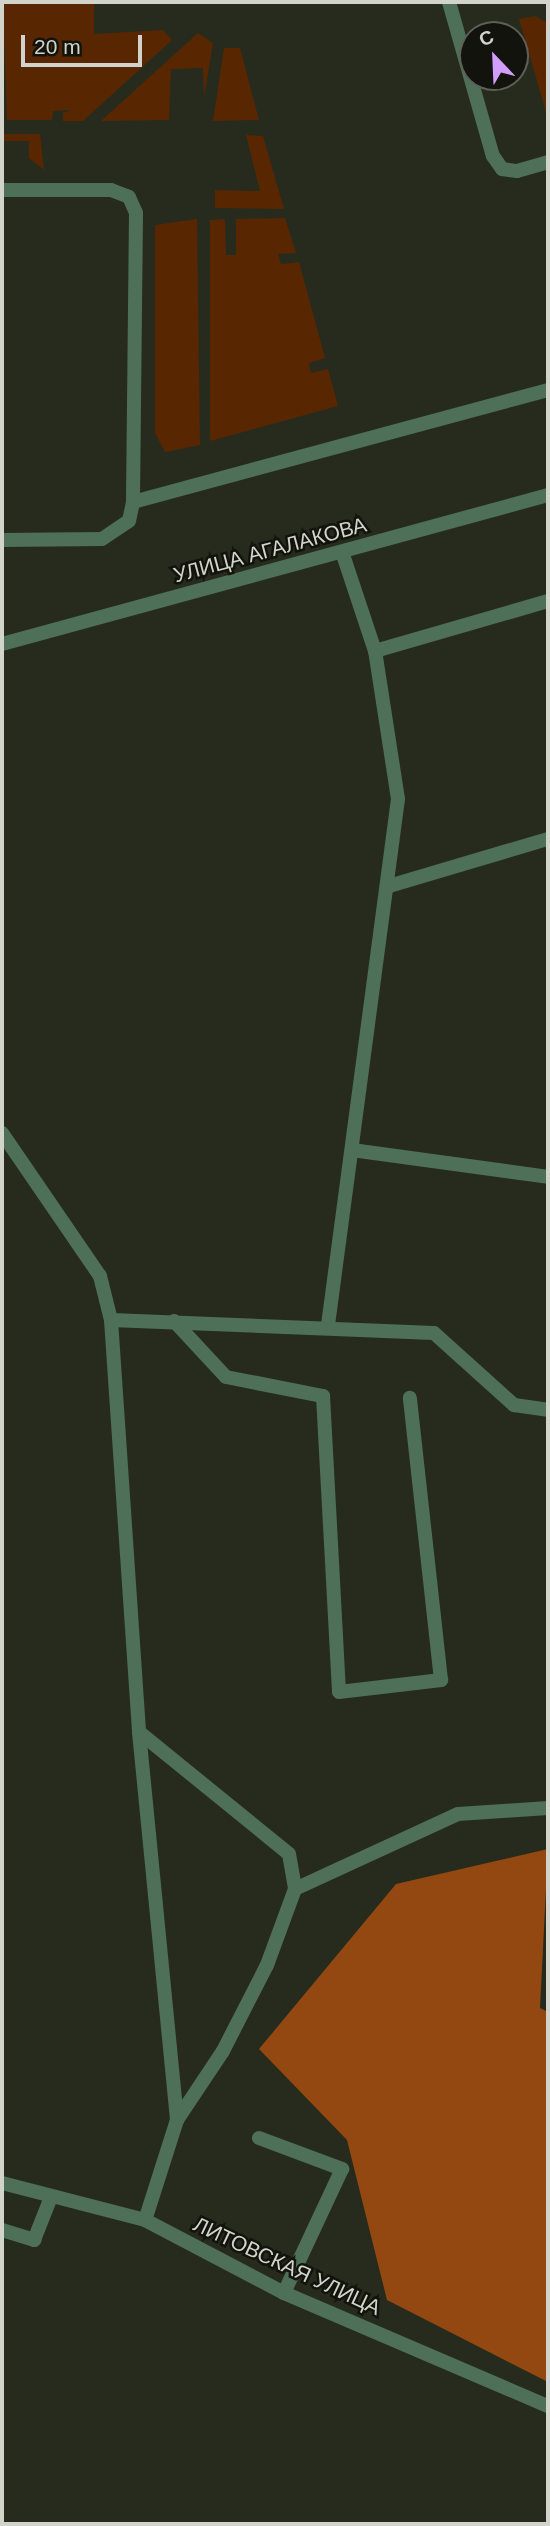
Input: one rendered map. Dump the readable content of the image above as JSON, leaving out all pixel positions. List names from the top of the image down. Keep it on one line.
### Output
{"streets":{"street":["УЛИЦА АГАЛАКОВА","ЛИТОВСКАЯ УЛИЦА"]},"scale_bar":"20 m","north":"top left"}
